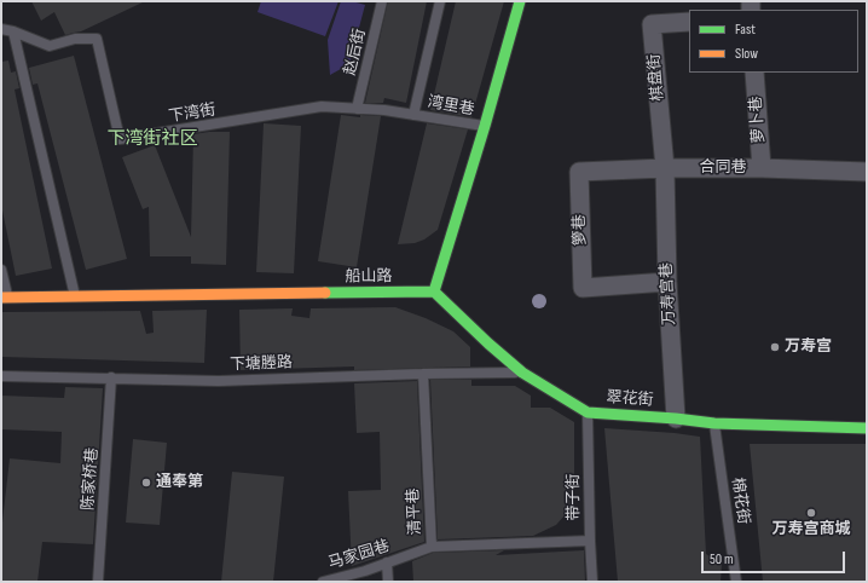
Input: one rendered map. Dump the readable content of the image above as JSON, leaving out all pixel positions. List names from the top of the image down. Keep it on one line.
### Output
{"streets":{"street":["棋盘街","萝卜巷","合同巷","箩巷","船山路","万寿宫巷","翠花街"],"lane":["赵后街","湾里巷","下湾街","下塘塍路","陈家桥巷","带子街","棉花街","清平巷","马家园巷"]},"crossings":[["赵后街","下湾街"],["棋盘街","合同巷"],["棋盘街","万寿宫巷"],["湾里巷","下湾街"],["萝卜巷","合同巷"],["合同巷","箩巷"],["合同巷","万寿宫巷"],["箩巷","万寿宫巷"],["船山路","翠花街"],["万寿宫巷","翠花街"],["下塘塍路","翠花街"],["下塘塍路","陈家桥巷"],["下塘塍路","清平巷"],["翠花街","带子街"],["翠花街","棉花街"],["带子街","清平巷"],["清平巷","马家园巷"]],"districts":["下湾街社区"],"places":["万寿宫","通奉第","万寿宫商城"],"legend":["Fast","Slow"],"scale_bar":"50 m"}
